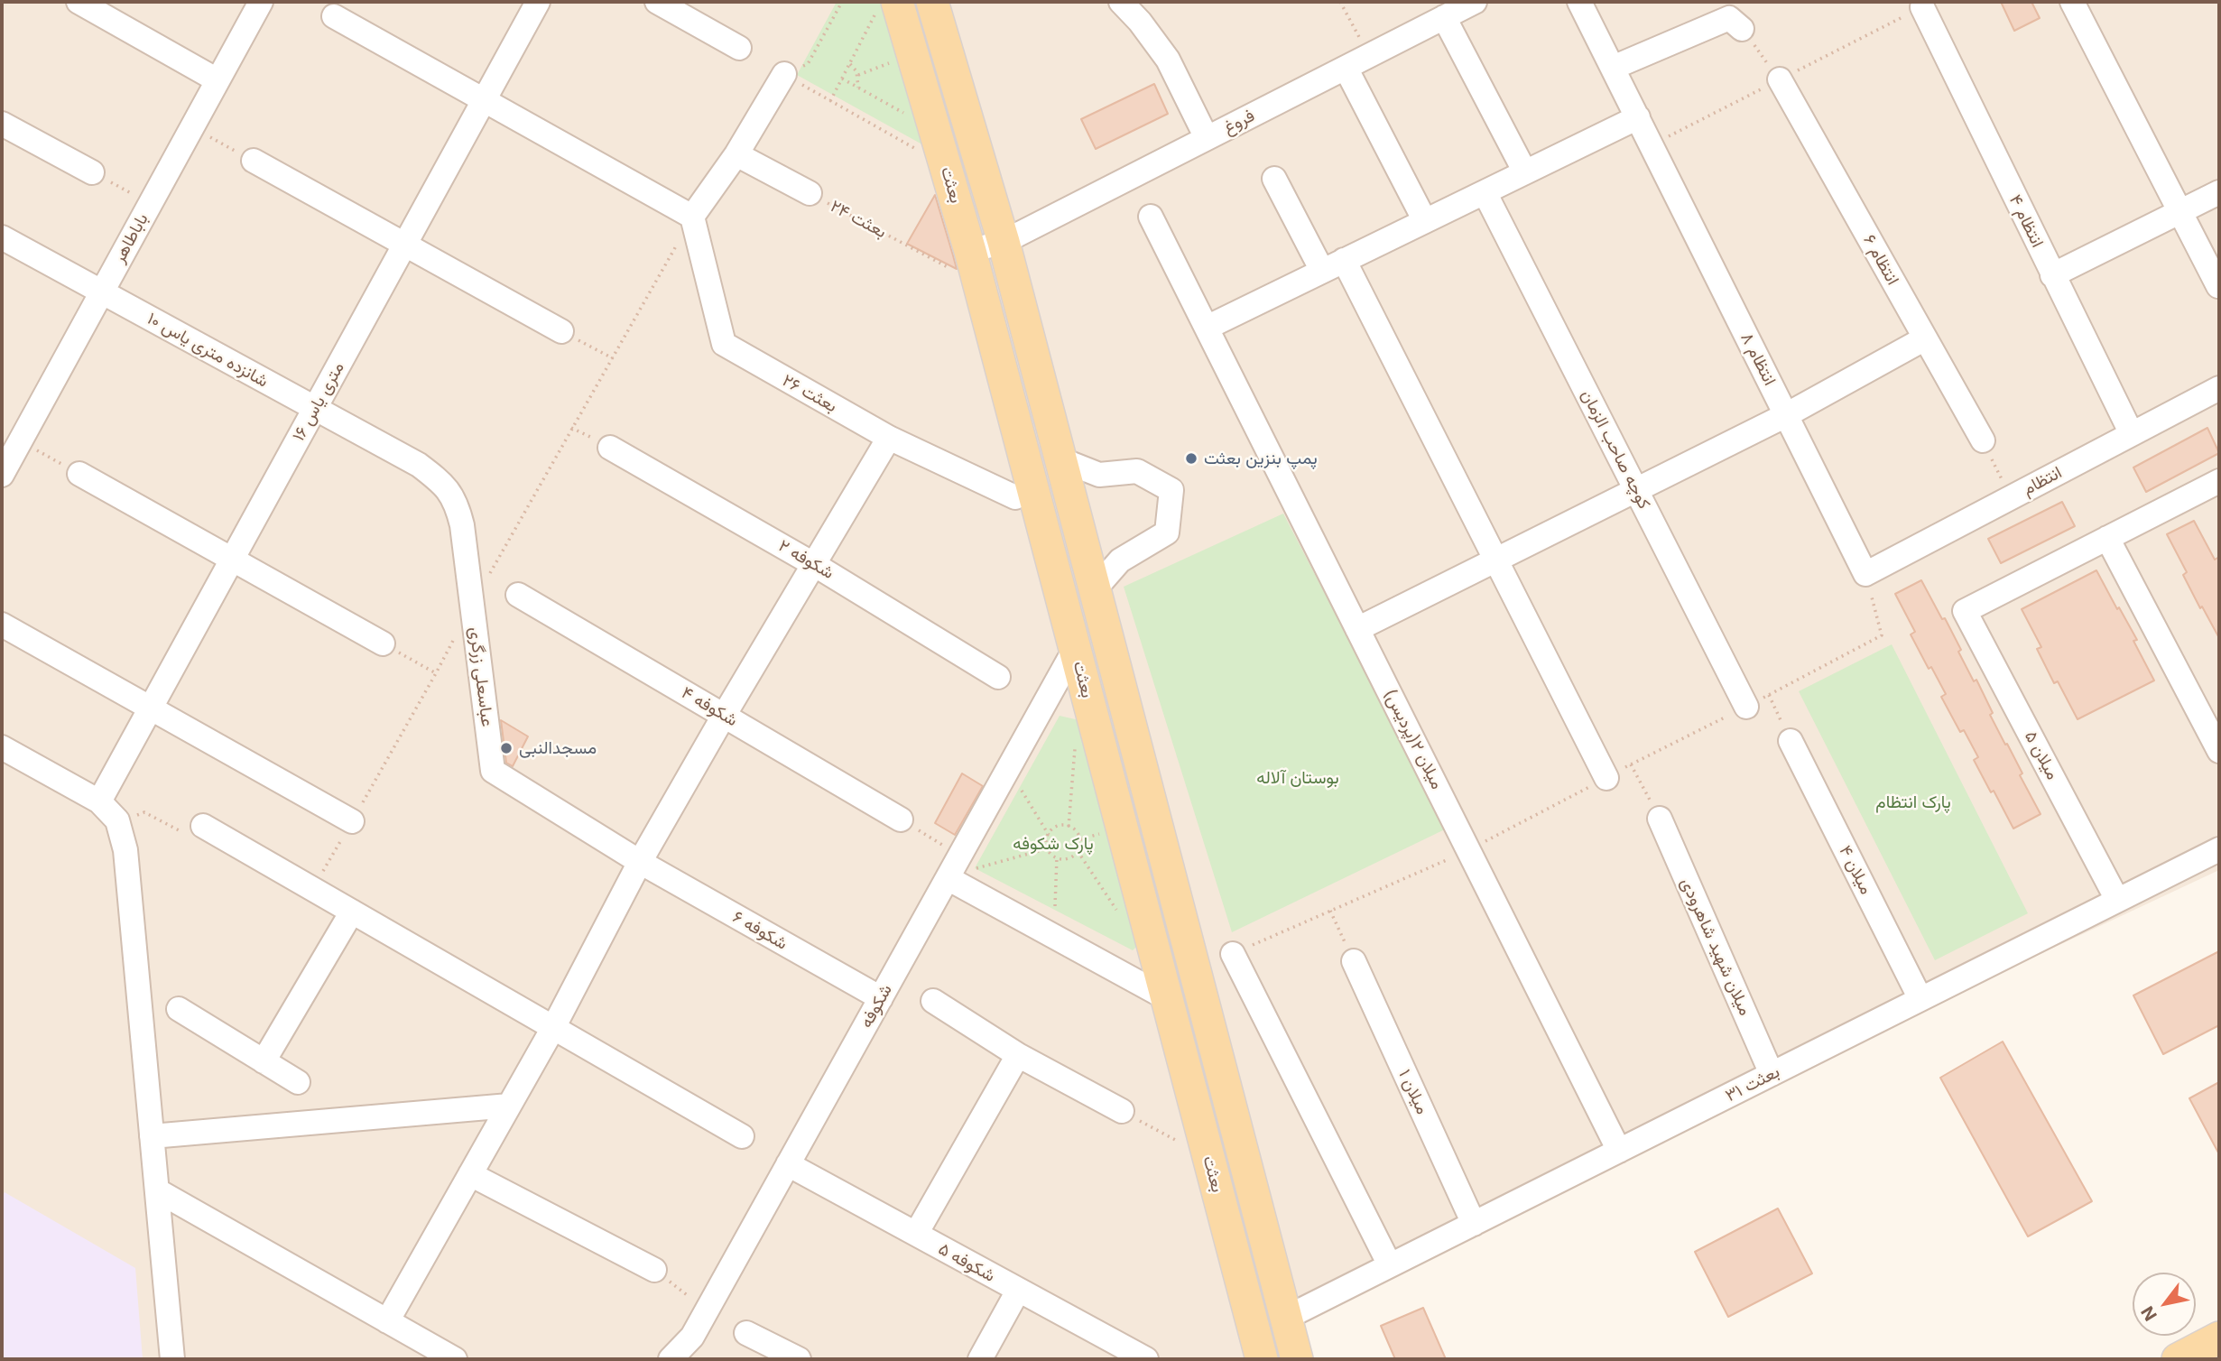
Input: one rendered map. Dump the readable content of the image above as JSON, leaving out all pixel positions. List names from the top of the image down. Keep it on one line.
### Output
{"streets":{"main road":["بعثت"],"street":["فروغ","بعثت ۲۴","انتظام ۴","باباطاهر","انتظام ۶","شانزده متری یاس ۱۰","انتظام ۸","بعثت ۲۶","۱۶ متری یاس","کوچه صاحب الزمان","انتظام","شکوفه ۲","عباسعلی زرگری","شکوفه ۴","میلان ۲(پردیس)","میلان ۵","میلان ۴","شکوفه ۶","میلان شهید شاهرودی","شکوفه","بعثت ۳۱","میلان ۱","شکوفه ۵"]},"crossings":[["فروغ","بعثت"],["بعثت","بعثت ۲۴"],["بعثت","شکوفه"],["بعثت","بعثت ۳۱"],["انتظام ۴","انتظام"],["باباطاهر","شانزده متری یاس ۱۰"],["شانزده متری یاس ۱۰","۱۶ متری یاس"],["شانزده متری یاس ۱۰","عباسعلی زرگری"],["انتظام ۸","انتظام"],["عباسعلی زرگری","شکوفه ۶"],["میلان ۲(پردیس)","بعثت ۳۱"],["میلان ۵","بعثت ۳۱"],["میلان ۴","بعثت ۳۱"],["شکوفه ۶","شکوفه"],["میلان شهید شاهرودی","بعثت ۳۱"],["شکوفه","شکوفه ۵"],["بعثت ۳۱","میلان ۱"]],"parks":["بوستان آلاله","پارک انتظام","پارک شکوفه"],"places":["پمپ بنزین بعثت","مسجدالنبی"],"north":"bottom left"}
